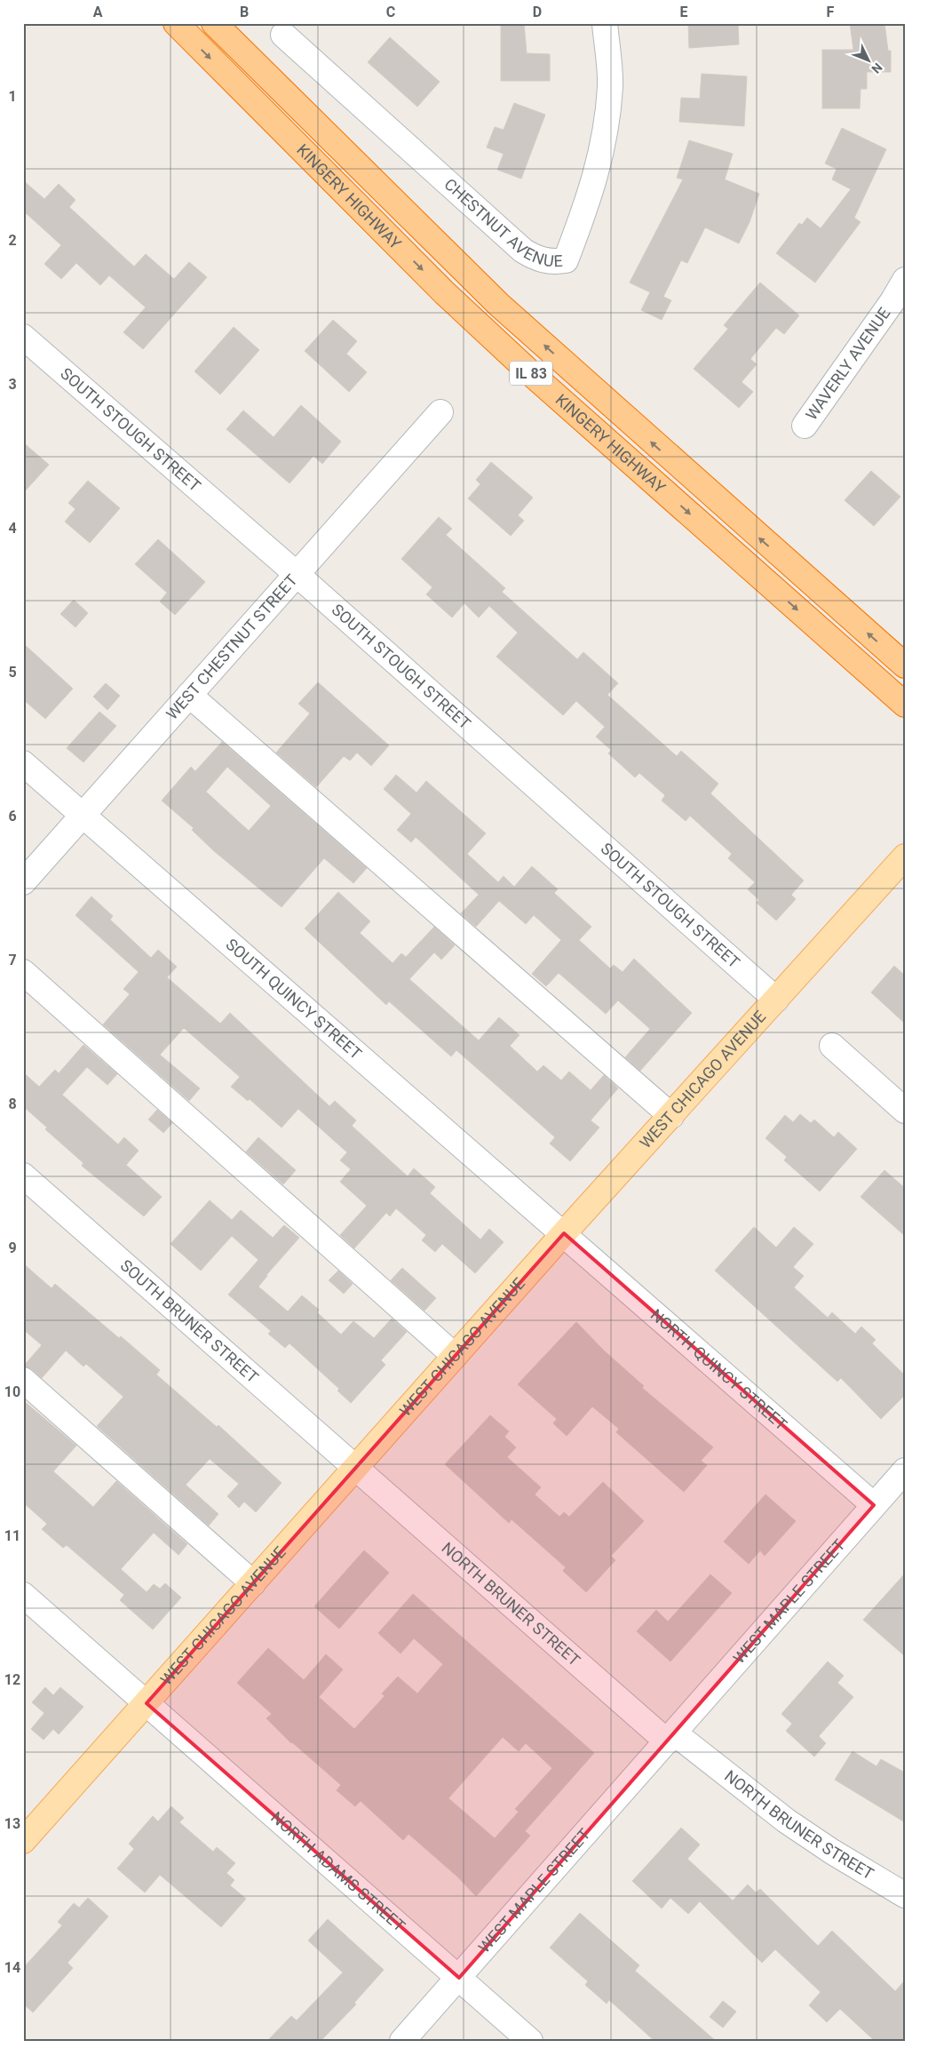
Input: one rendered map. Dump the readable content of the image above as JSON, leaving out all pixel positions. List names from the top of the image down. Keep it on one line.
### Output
{"streets":{"highway":["KINGERY HIGHWAY","IL 83"],"main road":["WEST CHICAGO AVENUE"],"street":["CHESTNUT AVENUE","WAVERLY AVENUE","SOUTH STOUGH STREET","WEST CHESTNUT STREET","SOUTH QUINCY STREET","SOUTH BRUNER STREET","NORTH QUINCY STREET","WEST MAPLE STREET","NORTH BRUNER STREET","NORTH ADAMS STREET"]},"crossings":[["SOUTH STOUGH STREET","WEST CHESTNUT STREET"],["SOUTH STOUGH STREET","WEST CHICAGO AVENUE"],["WEST CHESTNUT STREET","SOUTH QUINCY STREET"],["SOUTH QUINCY STREET","WEST CHICAGO AVENUE"],["SOUTH QUINCY STREET","NORTH QUINCY STREET"],["WEST CHICAGO AVENUE","SOUTH BRUNER STREET"],["WEST CHICAGO AVENUE","NORTH QUINCY STREET"],["WEST CHICAGO AVENUE","NORTH BRUNER STREET"],["WEST CHICAGO AVENUE","NORTH ADAMS STREET"],["SOUTH BRUNER STREET","NORTH BRUNER STREET"],["NORTH QUINCY STREET","WEST MAPLE STREET"],["WEST MAPLE STREET","NORTH BRUNER STREET"],["WEST MAPLE STREET","NORTH ADAMS STREET"]],"north":"bottom right","grid":{"columns":["A","B","C","D","E","F"],"rows":["1","2","3","4","5","6","7","8","9","10","11","12","13","14"]}}
